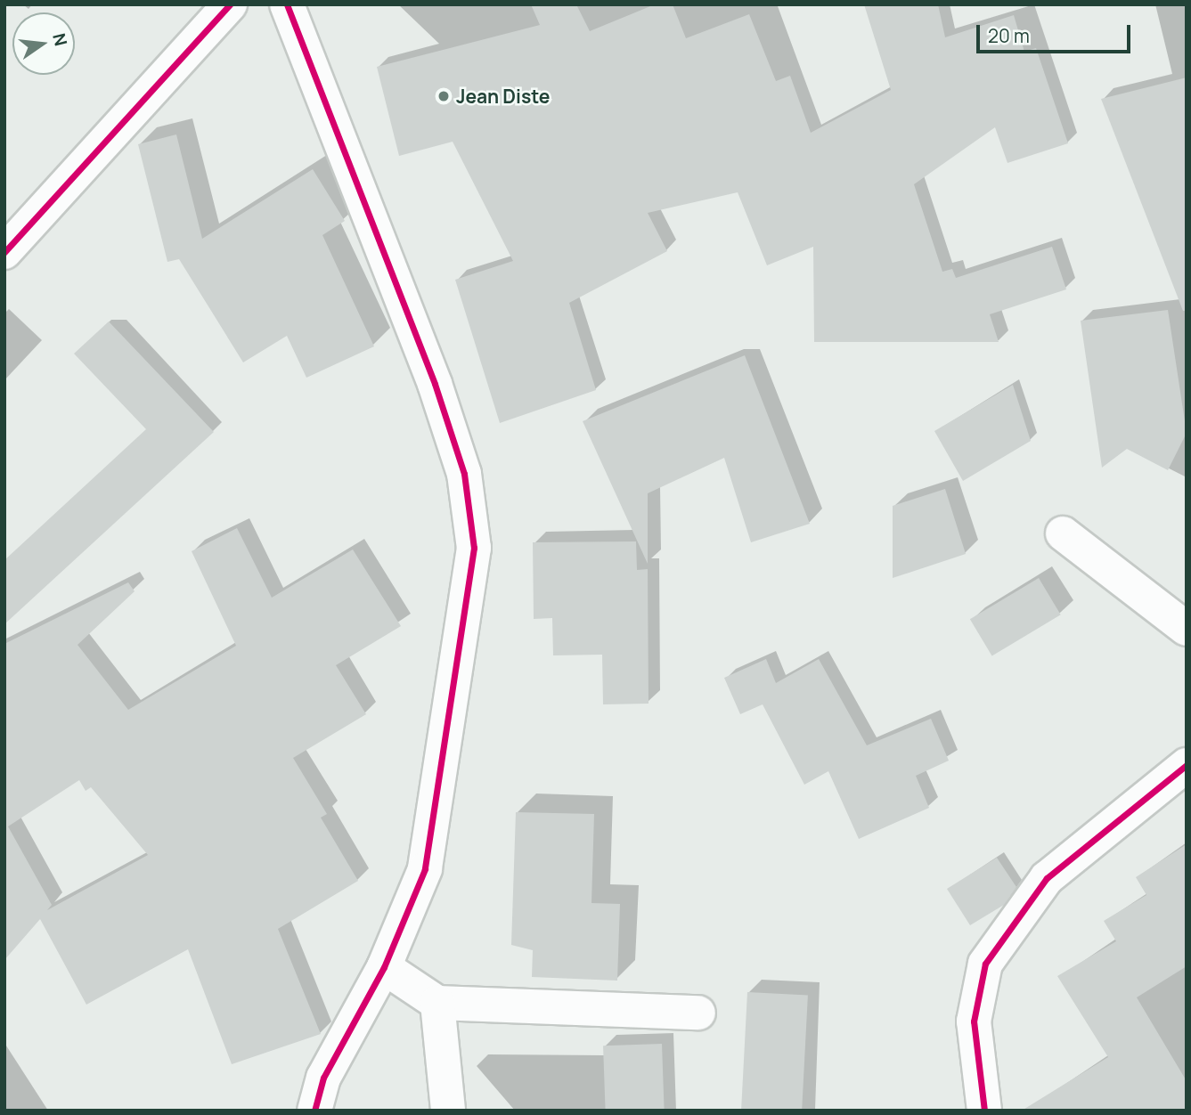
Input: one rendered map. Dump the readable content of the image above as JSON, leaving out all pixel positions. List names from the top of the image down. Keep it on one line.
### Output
{"places":["Jean Diste"],"scale_bar":"20 m","north":"right"}
